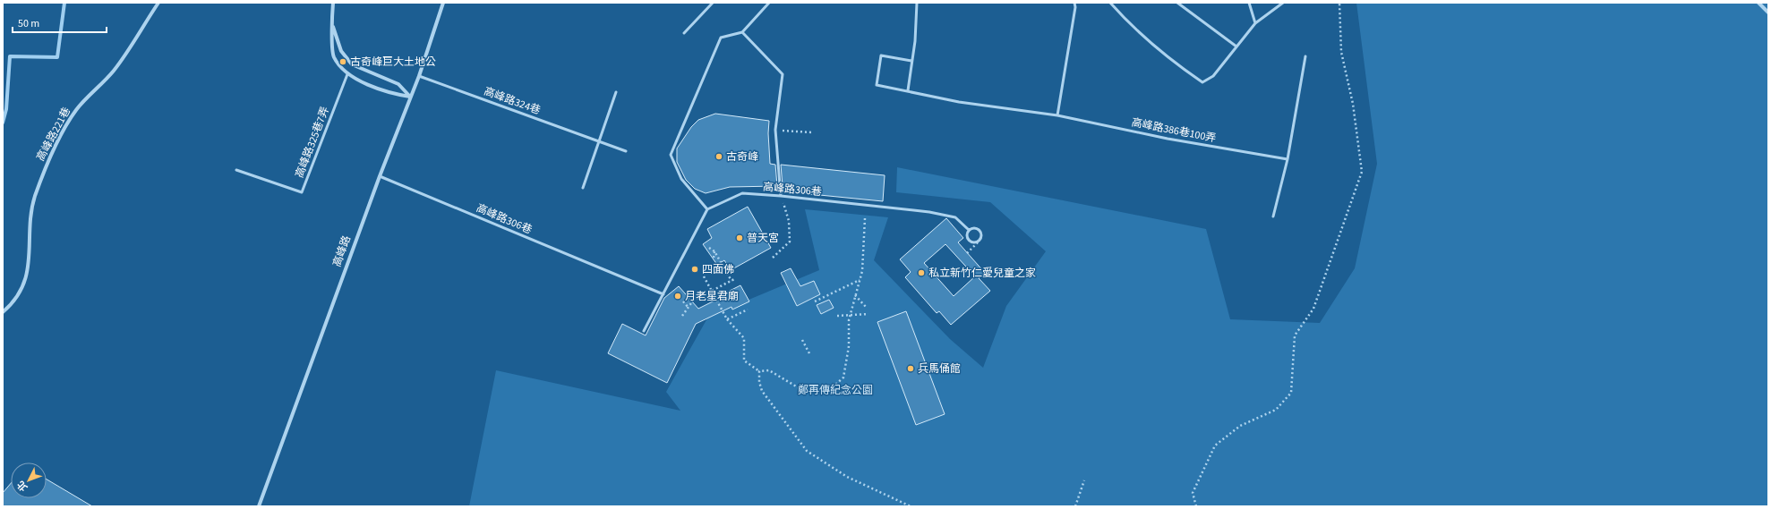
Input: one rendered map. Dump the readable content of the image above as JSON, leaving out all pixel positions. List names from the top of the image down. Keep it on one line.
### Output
{"streets":{"street":["高峰路221巷","高峰路"],"lane":["高峰路324巷","高峰路386巷100弄","高峰路325巷7弄","高峰路306巷"]},"crossings":[["高峰路324巷","高峰路"],["高峰路306巷","高峰路"]],"parks":["鄭再傳紀念公園"],"places":["古奇峰巨大土地公","古奇峰","普天宮","四面佛","私立新竹仁愛兒童之家","月老星君廟","兵馬俑館"],"scale_bar":"50 m","north":"bottom left"}
